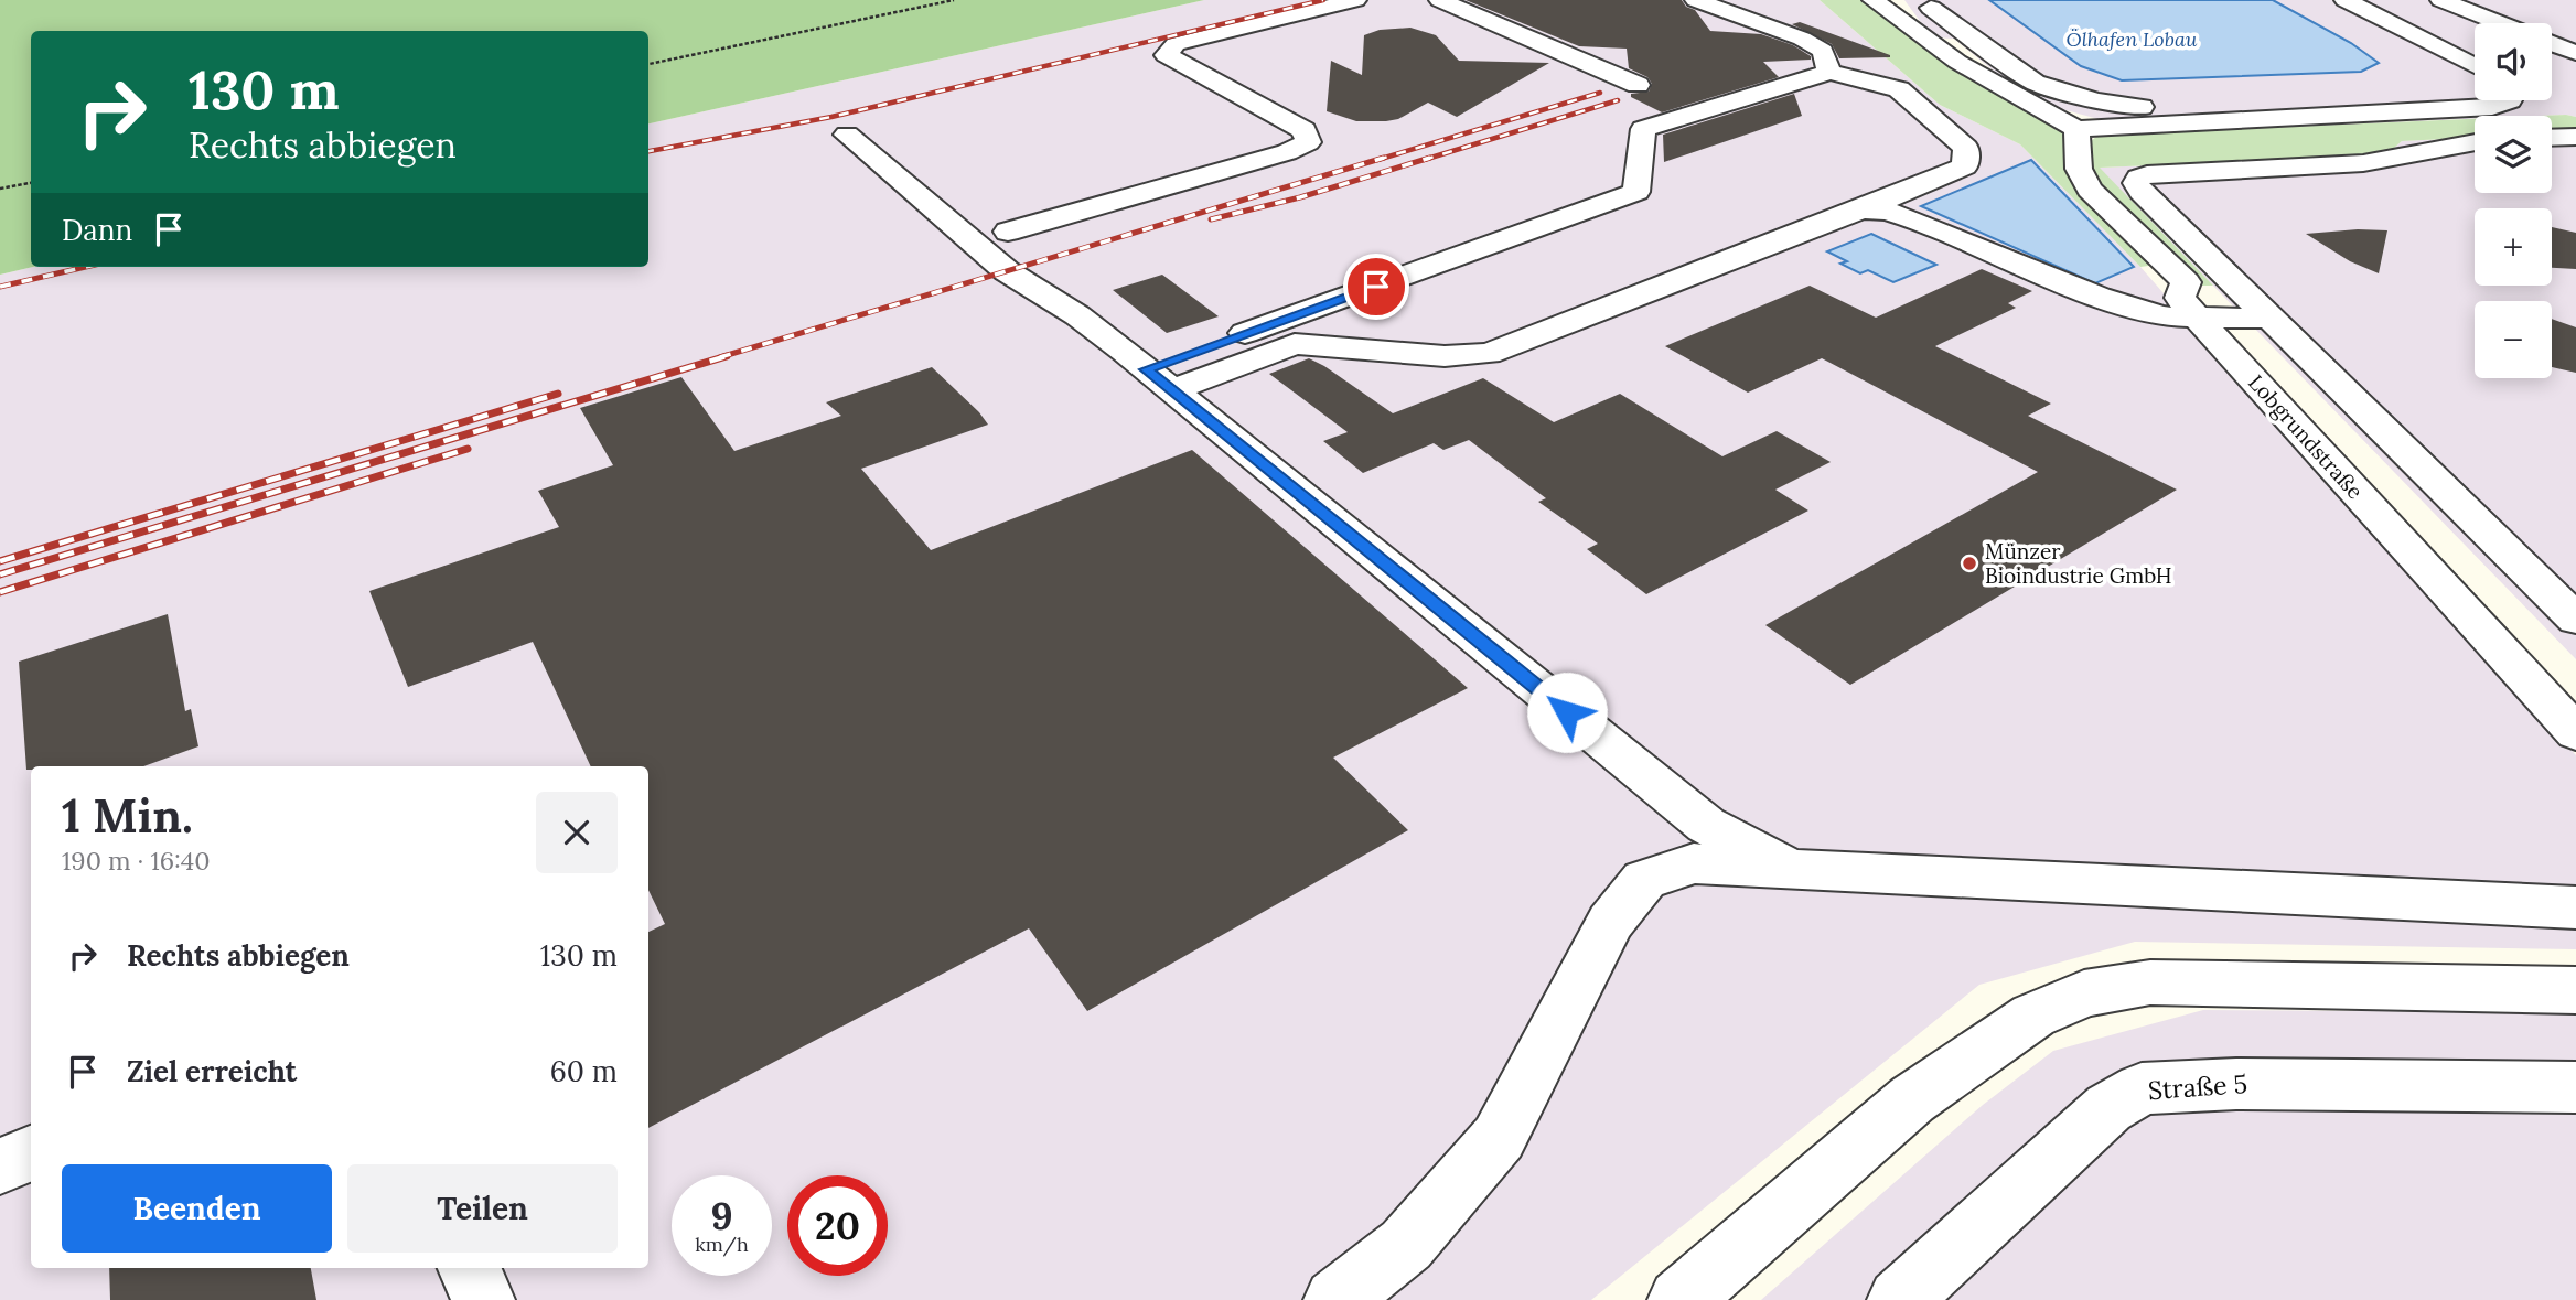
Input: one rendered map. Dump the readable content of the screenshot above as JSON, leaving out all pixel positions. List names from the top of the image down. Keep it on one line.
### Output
{"streets":{"lane":["Lobgrundstraße","Straße 5"]},"water":["Ölhafen Lobau"],"places":["Münzer Bioindustrie GmbH"],"page":{"map_buttons":["+","−"],"turn":["130 m","Rechts abbiegen"],"then":"Dann","heading":["1 Min.","190 m · 16:40"],"list":[{"name":"Rechts abbiegen","value":"130 m"},{"name":"Ziel erreicht","value":"60 m"}],"buttons":["Beenden","Teilen"],"speed":"9 km/h","limit":"20"}}
